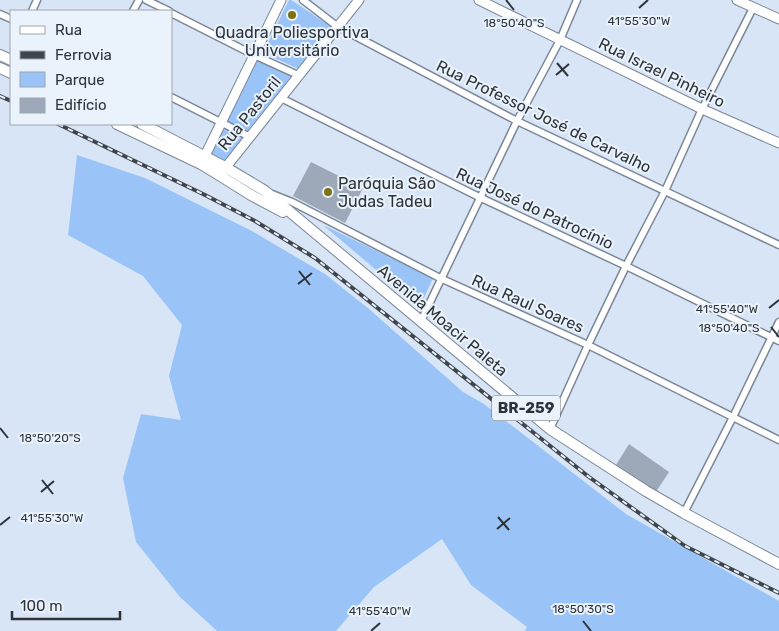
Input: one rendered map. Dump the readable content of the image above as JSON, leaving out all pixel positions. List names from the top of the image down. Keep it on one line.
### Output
{"streets":{"main road":["Avenida Moacir Paleta","BR-259"],"street":["Rua Israel Pinheiro","Rua Pastoril","Rua Professor José de Carvalho","Rua José do Patrocínio","Rua Raul Soares"]},"crossings":[["Rua Pastoril","Rua Professor José de Carvalho"],["Rua Pastoril","Rua José do Patrocínio"],["Rua Pastoril","Avenida Moacir Paleta"],["Rua Raul Soares","Avenida Moacir Paleta"]],"places":["Quadra Poliesportiva Universitário","Paróquia São Judas Tadeu"],"legend":["Rua","Ferrovia","Parque","Edifício"],"scale_bar":"100 m","coordinates":["41°55'30\"W","18°50'40\"S","41°55'40\"W","18°50'20\"S","18°50'30\"S"]}
